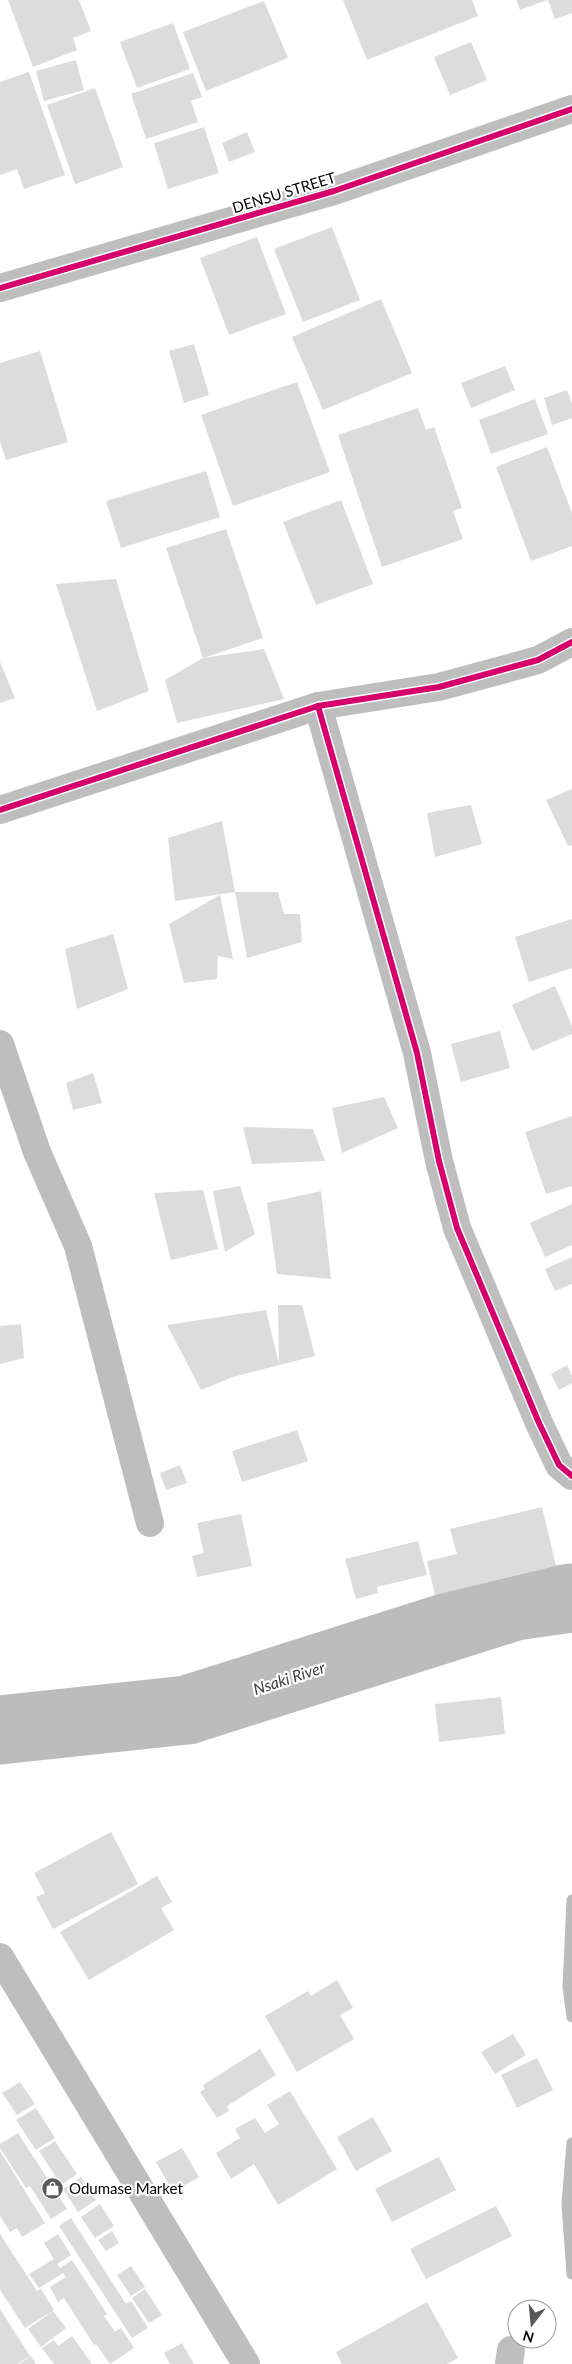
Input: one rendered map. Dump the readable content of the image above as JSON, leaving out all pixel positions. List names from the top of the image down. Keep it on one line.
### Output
{"streets":{"street":["DENSU STREET"]},"water":["Nsaki River"],"places":{"shop":["Odumase Market"]},"north":"bottom"}
